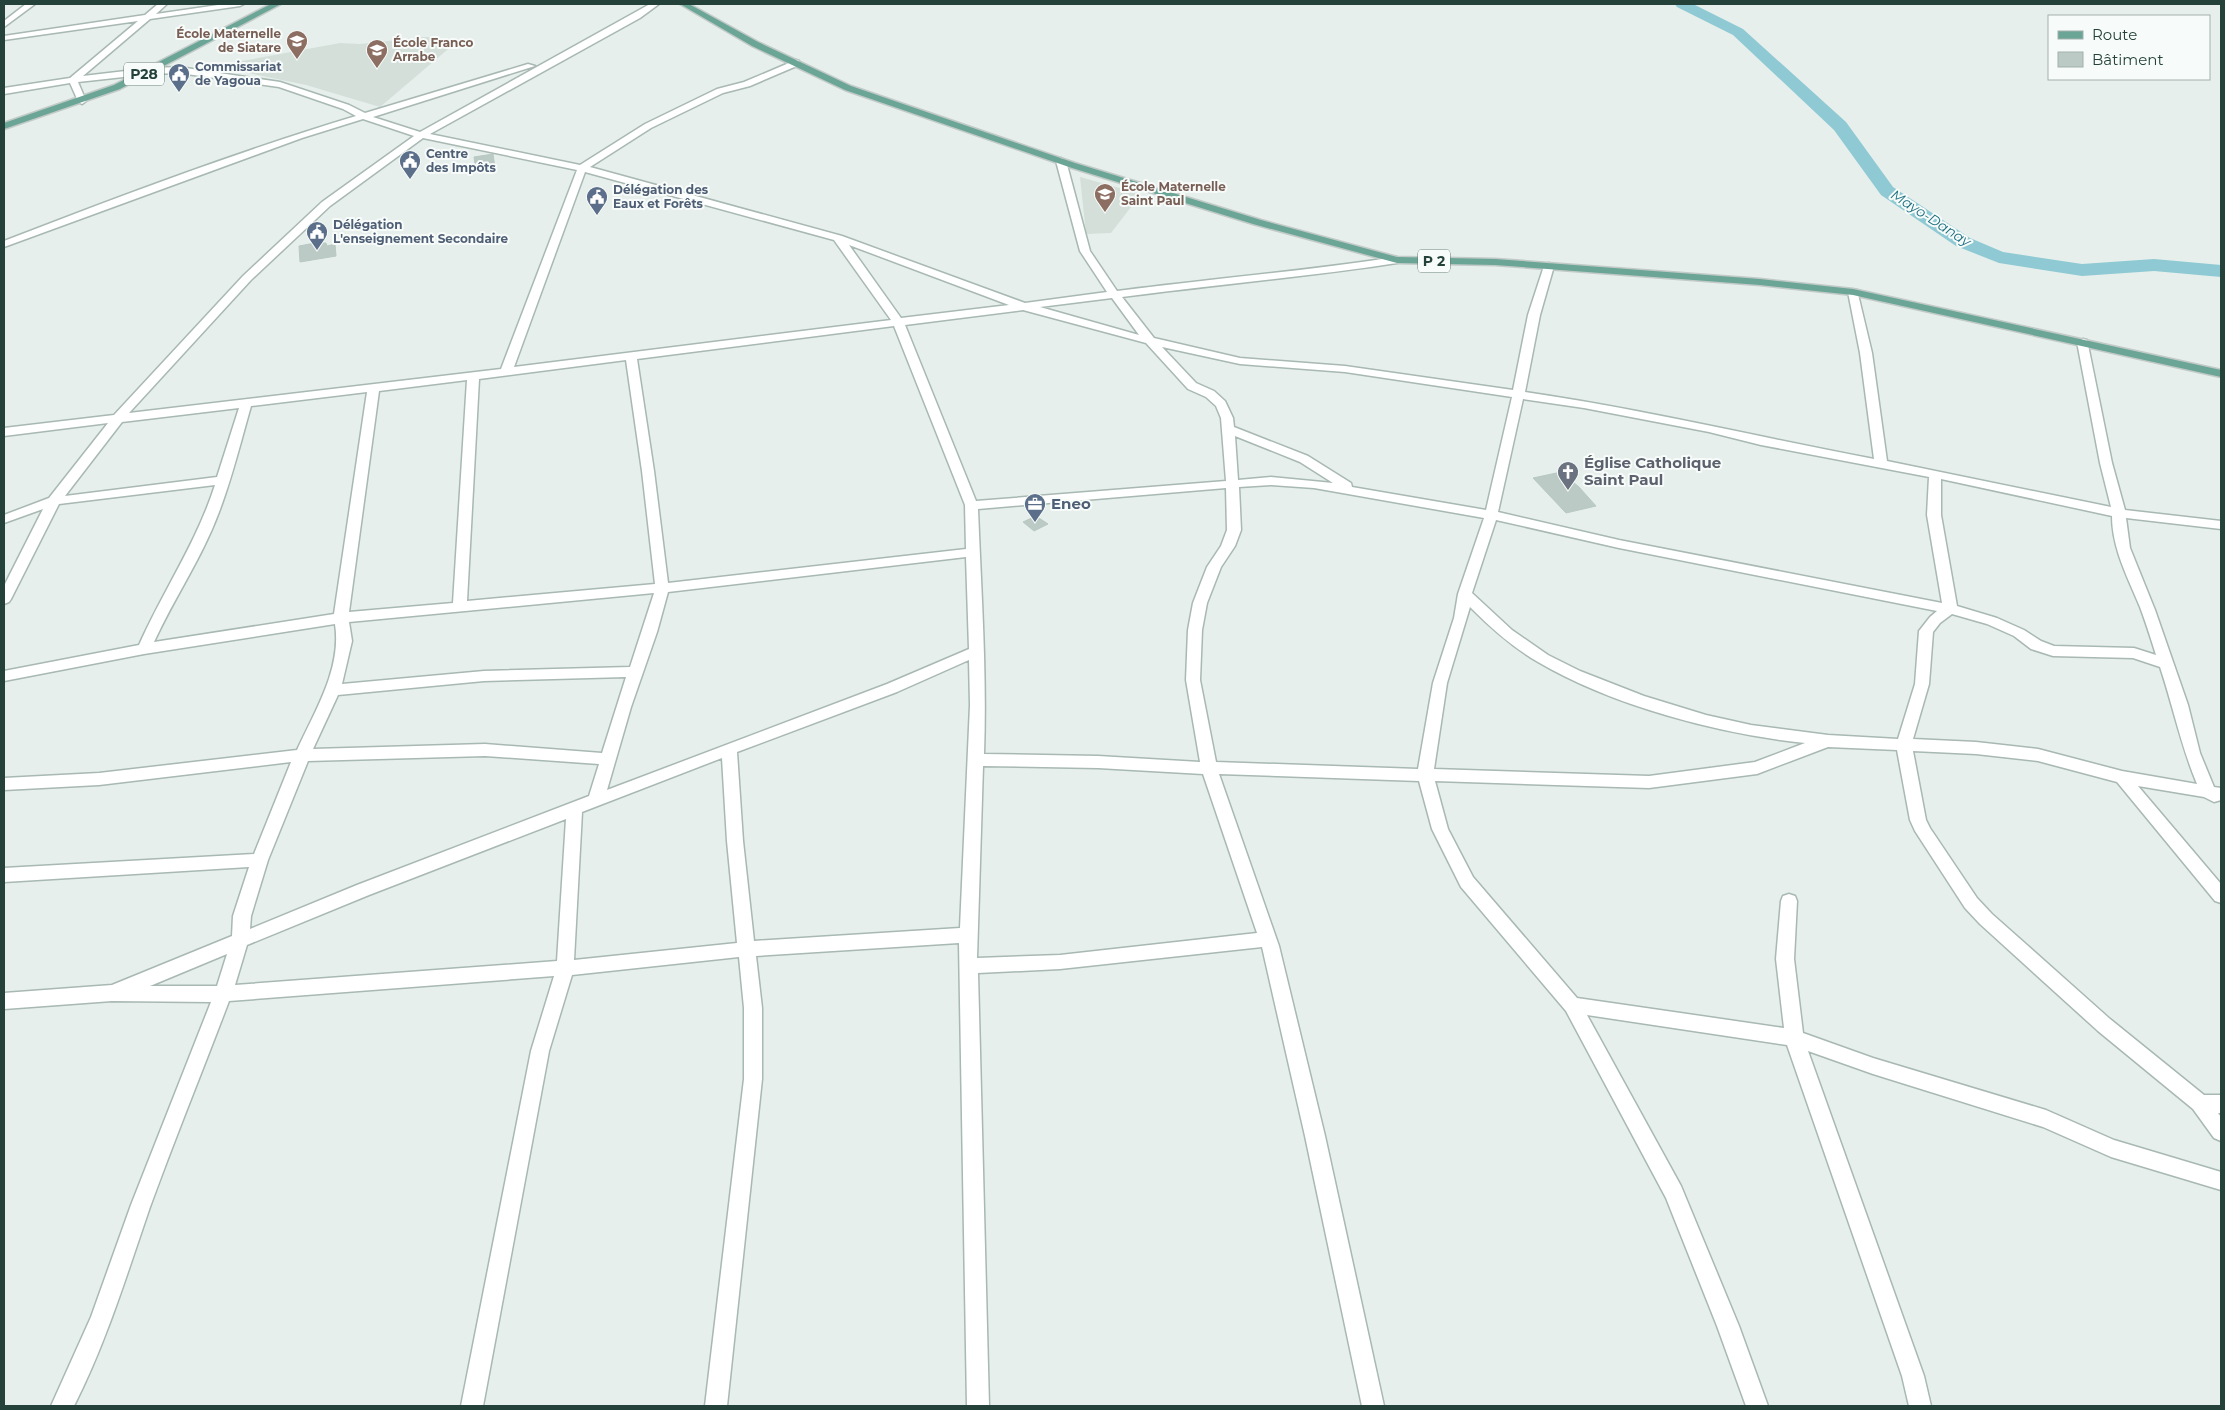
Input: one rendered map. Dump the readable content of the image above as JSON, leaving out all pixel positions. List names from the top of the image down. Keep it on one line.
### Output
{"streets":{"main road":["P28","P 2"]},"water":["Mayo-Danay"],"places":{"school or university":["École Maternelle de Siatare","École Franco Arrabe","École Maternelle Saint Paul"],"public building":["Commissariat de Yagoua","Centre des Impôts","Délégation des Eaux et Forêts","Délégation L'enseignement Secondaire"],"church":["Église Catholique Saint Paul"],"office":["Eneo"]},"legend":["Route","Bâtiment"]}
